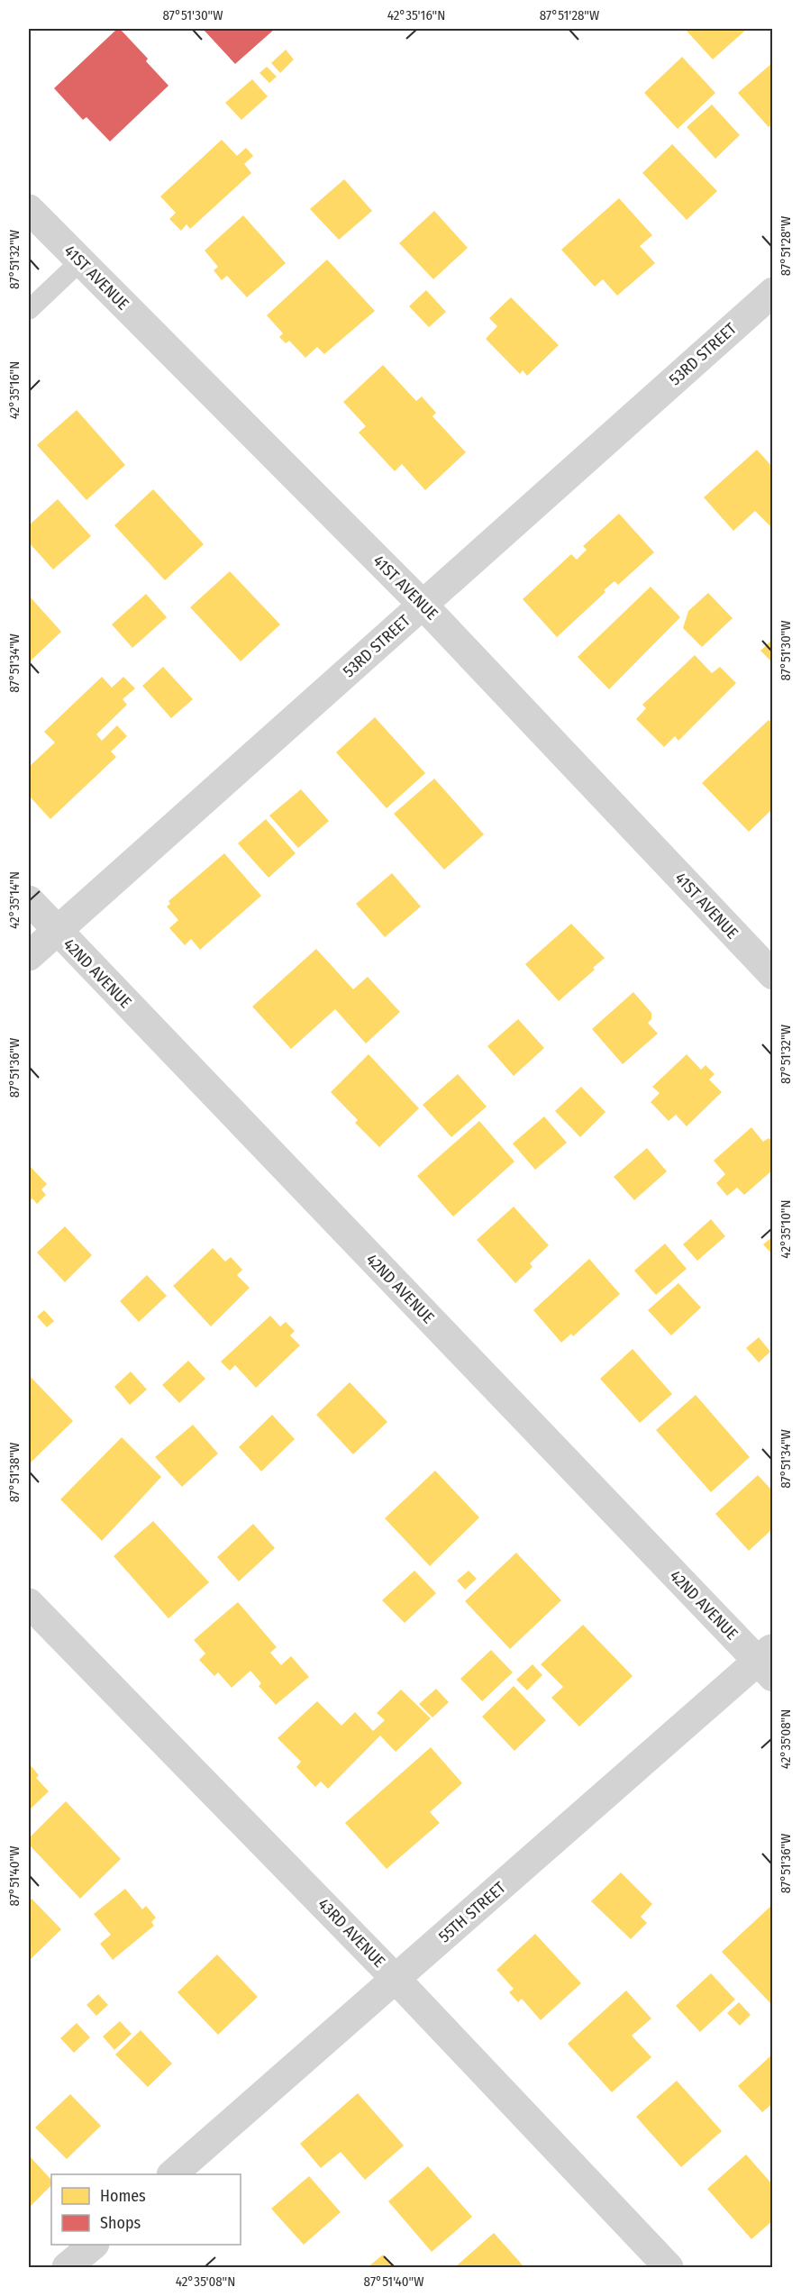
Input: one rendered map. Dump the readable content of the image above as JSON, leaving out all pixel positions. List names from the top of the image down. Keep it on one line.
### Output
{"streets":{"street":["41ST AVENUE","53RD STREET","42ND AVENUE","55TH STREET","43RD AVENUE"]},"crossings":[["41ST AVENUE","53RD STREET"],["53RD STREET","42ND AVENUE"],["42ND AVENUE","55TH STREET"],["55TH STREET","43RD AVENUE"]],"legend":["Homes","Shops"],"coordinates":["87°51'30\"W","42°35'16\"N","87°51'28\"W","87°51'32\"W","87°51'34\"W","42°35'14\"N","87°51'36\"W","42°35'10\"N","87°51'38\"W","42°35'08\"N","87°51'40\"W"]}
